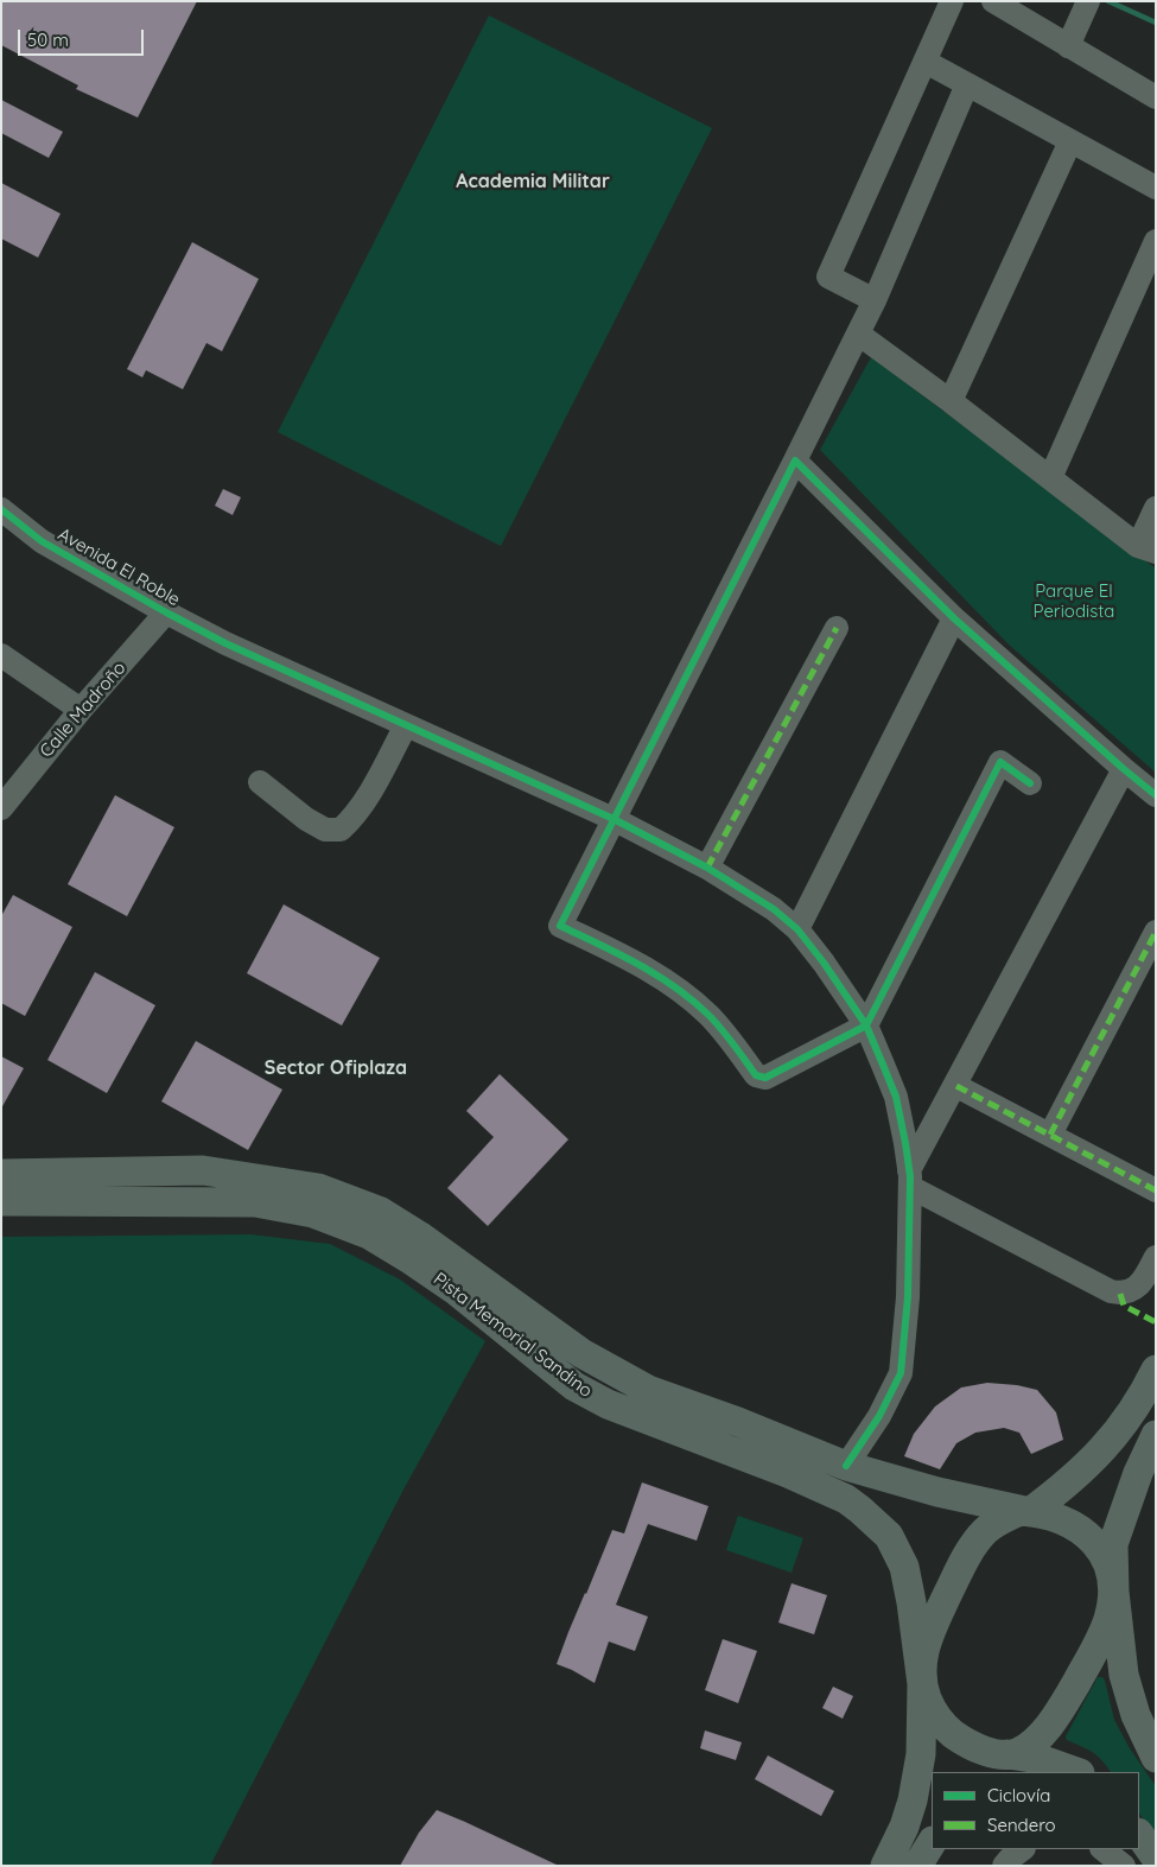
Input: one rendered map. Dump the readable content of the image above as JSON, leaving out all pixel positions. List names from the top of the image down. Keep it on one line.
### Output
{"streets":{"main road":["Pista Memorial Sandino"],"street":["Avenida El Roble","Calle Madroño"]},"crossings":[["Avenida El Roble","Calle Madroño"],["Avenida El Roble","Pista Memorial Sandino"]],"districts":["Academia Militar","Sector Ofiplaza"],"parks":["Parque El Periodista"],"legend":["Ciclovía","Sendero"],"scale_bar":"50 m"}
